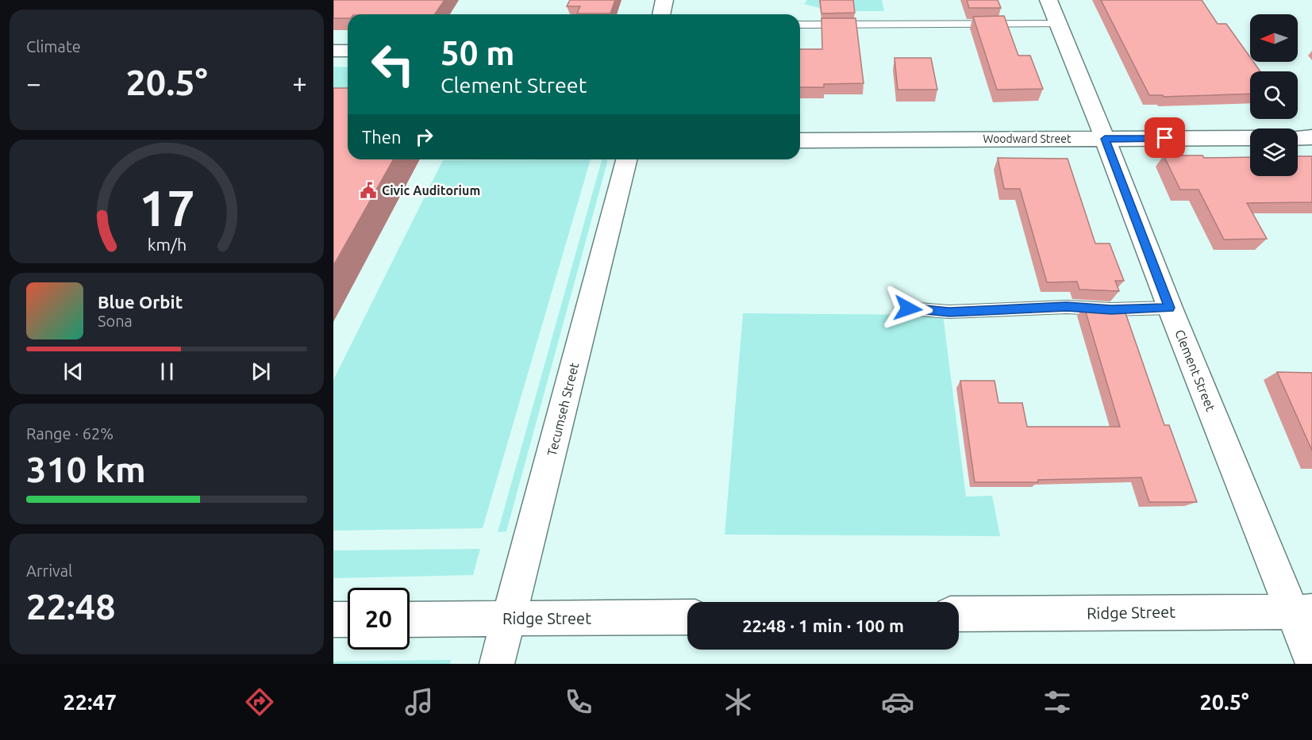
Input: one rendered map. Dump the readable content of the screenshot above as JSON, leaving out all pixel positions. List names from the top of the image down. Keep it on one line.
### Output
{"streets":{"street":["Woodward Street","Clement Street","Tecumseh Street","Ridge Street"]},"crossings":[["Woodward Street","Clement Street"],["Clement Street","Ridge Street"],["Tecumseh Street","Ridge Street"]],"places":{"public building":["Civic Auditorium"]},"north":"left","page":{"tile":["Climate",["Range · 62%","310 km"],["Arrival","22:48"]],"turn":["50 m","Clement Street"],"heat":["−","20.5°","+"],"then":"Then","song":["Blue Orbit","Sona"],"limit":"20","trip":"22:48 · 1 min · 100 m","tabs":["22:47","20.5°"],"gauge":["17","km/h"]}}
